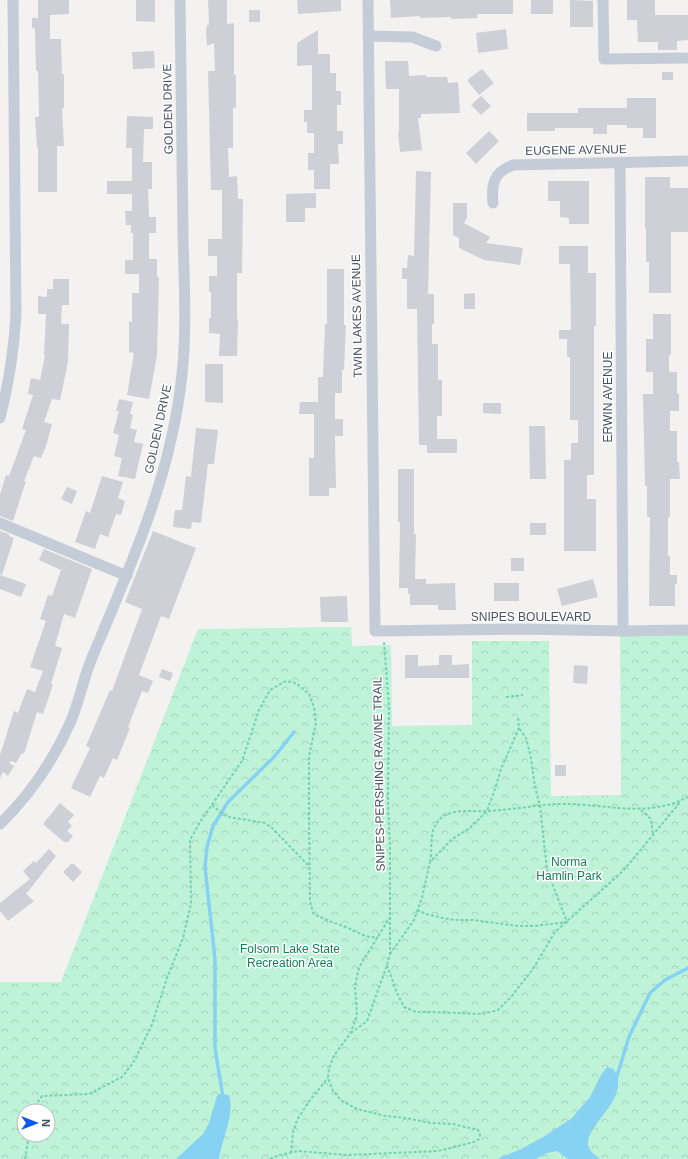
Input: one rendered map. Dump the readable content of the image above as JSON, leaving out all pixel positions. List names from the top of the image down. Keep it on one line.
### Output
{"streets":{"street":["GOLDEN DRIVE","EUGENE AVENUE","TWIN LAKES AVENUE","ERWIN AVENUE","SNIPES BOULEVARD"],"path":["SNIPES-PERSHING RAVINE TRAIL"]},"crossings":[["EUGENE AVENUE","ERWIN AVENUE"],["TWIN LAKES AVENUE","SNIPES BOULEVARD"],["TWIN LAKES AVENUE","SNIPES-PERSHING RAVINE TRAIL"],["ERWIN AVENUE","SNIPES BOULEVARD"],["SNIPES BOULEVARD","SNIPES-PERSHING RAVINE TRAIL"]],"parks":["Norma Hamlin Park","Folsom Lake State Recreation Area"],"north":"right"}
